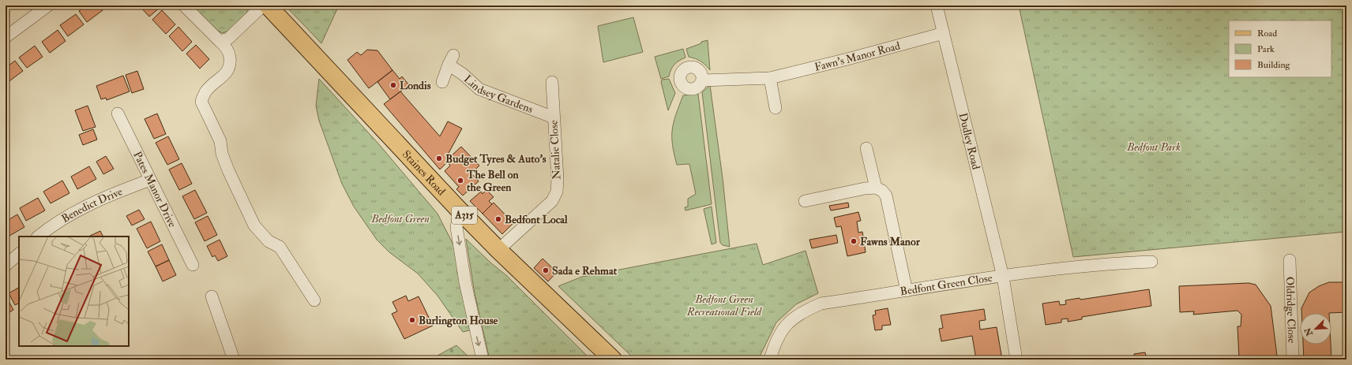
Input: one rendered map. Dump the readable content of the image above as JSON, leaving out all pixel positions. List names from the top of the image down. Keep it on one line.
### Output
{"streets":{"main road":["Staines Road","A315"],"street":["Fawn's Manor Road","Lindsey Gardens","Dudley Road","Natalie Close","Pates Manor Drive","Benedict Drive","Bedfont Green Close","Oldridge Close"]},"crossings":[["Fawn's Manor Road","Dudley Road"],["Lindsey Gardens","Natalie Close"],["Dudley Road","Bedfont Green Close"],["Natalie Close","Staines Road"],["Pates Manor Drive","Benedict Drive"]],"parks":["Bedfont Park","Bedfont Green","Bedfont Green Recreational Field"],"places":["Londis","Budget Tyres & Auto's","The Bell on the Green","Bedfont Local","Fawns Manor","Sada e Rehmat","Burlington House"],"legend":["Road","Park","Building"],"north":"bottom left"}
